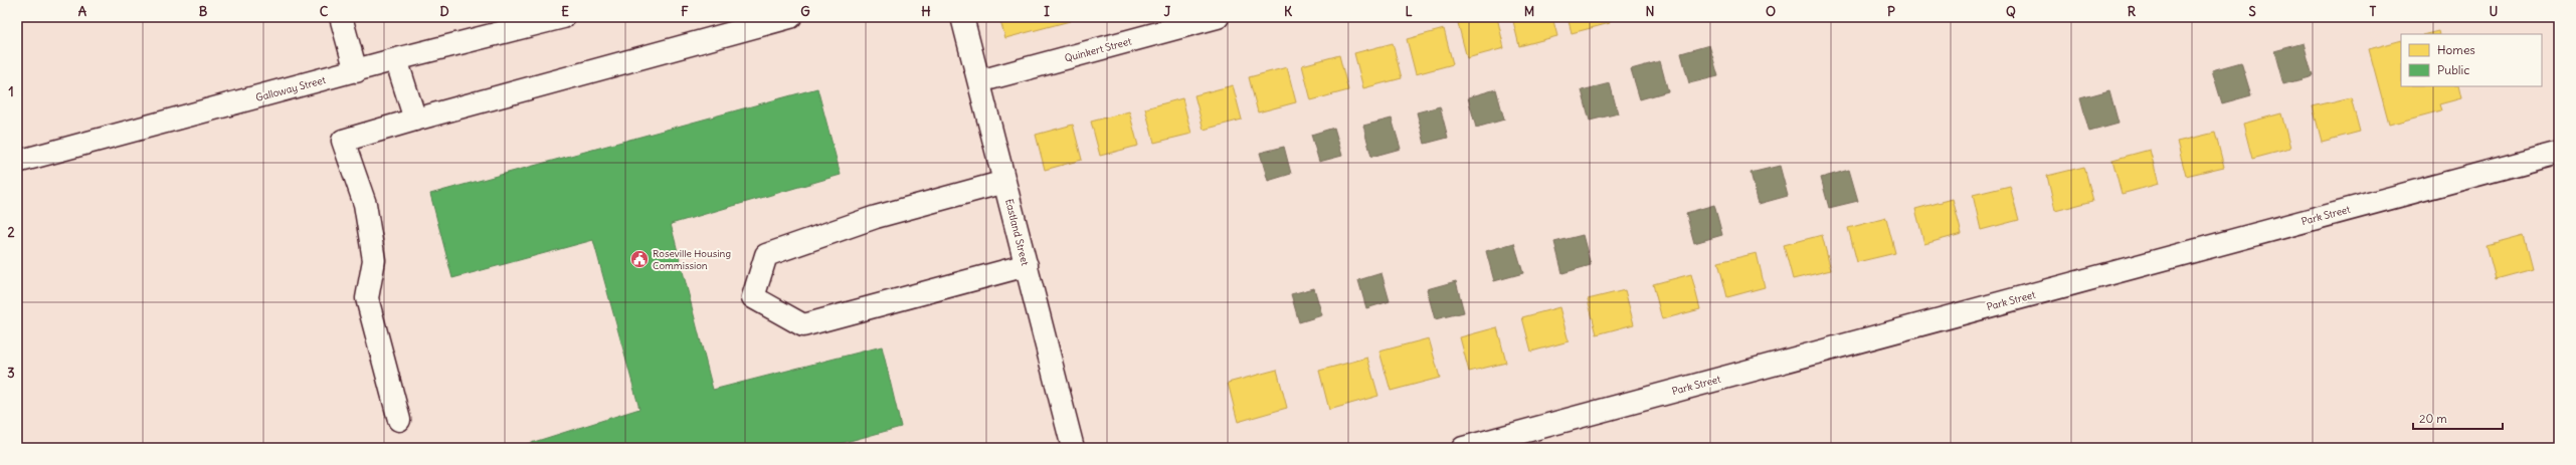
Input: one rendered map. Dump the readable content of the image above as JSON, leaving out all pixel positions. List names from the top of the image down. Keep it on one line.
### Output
{"streets":{"street":["Quinkert Street","Galloway Street","Park Street","Eastland Street"]},"crossings":[["Quinkert Street","Eastland Street"]],"places":{"public building":["Roseville Housing Commission"]},"legend":["Homes","Public"],"scale_bar":"20 m","grid":{"columns":["A","B","C","D","E","F","G","H","I","J","K","L","M","N","O","P","Q","R","S","T","U"],"rows":["1","2","3"]}}
